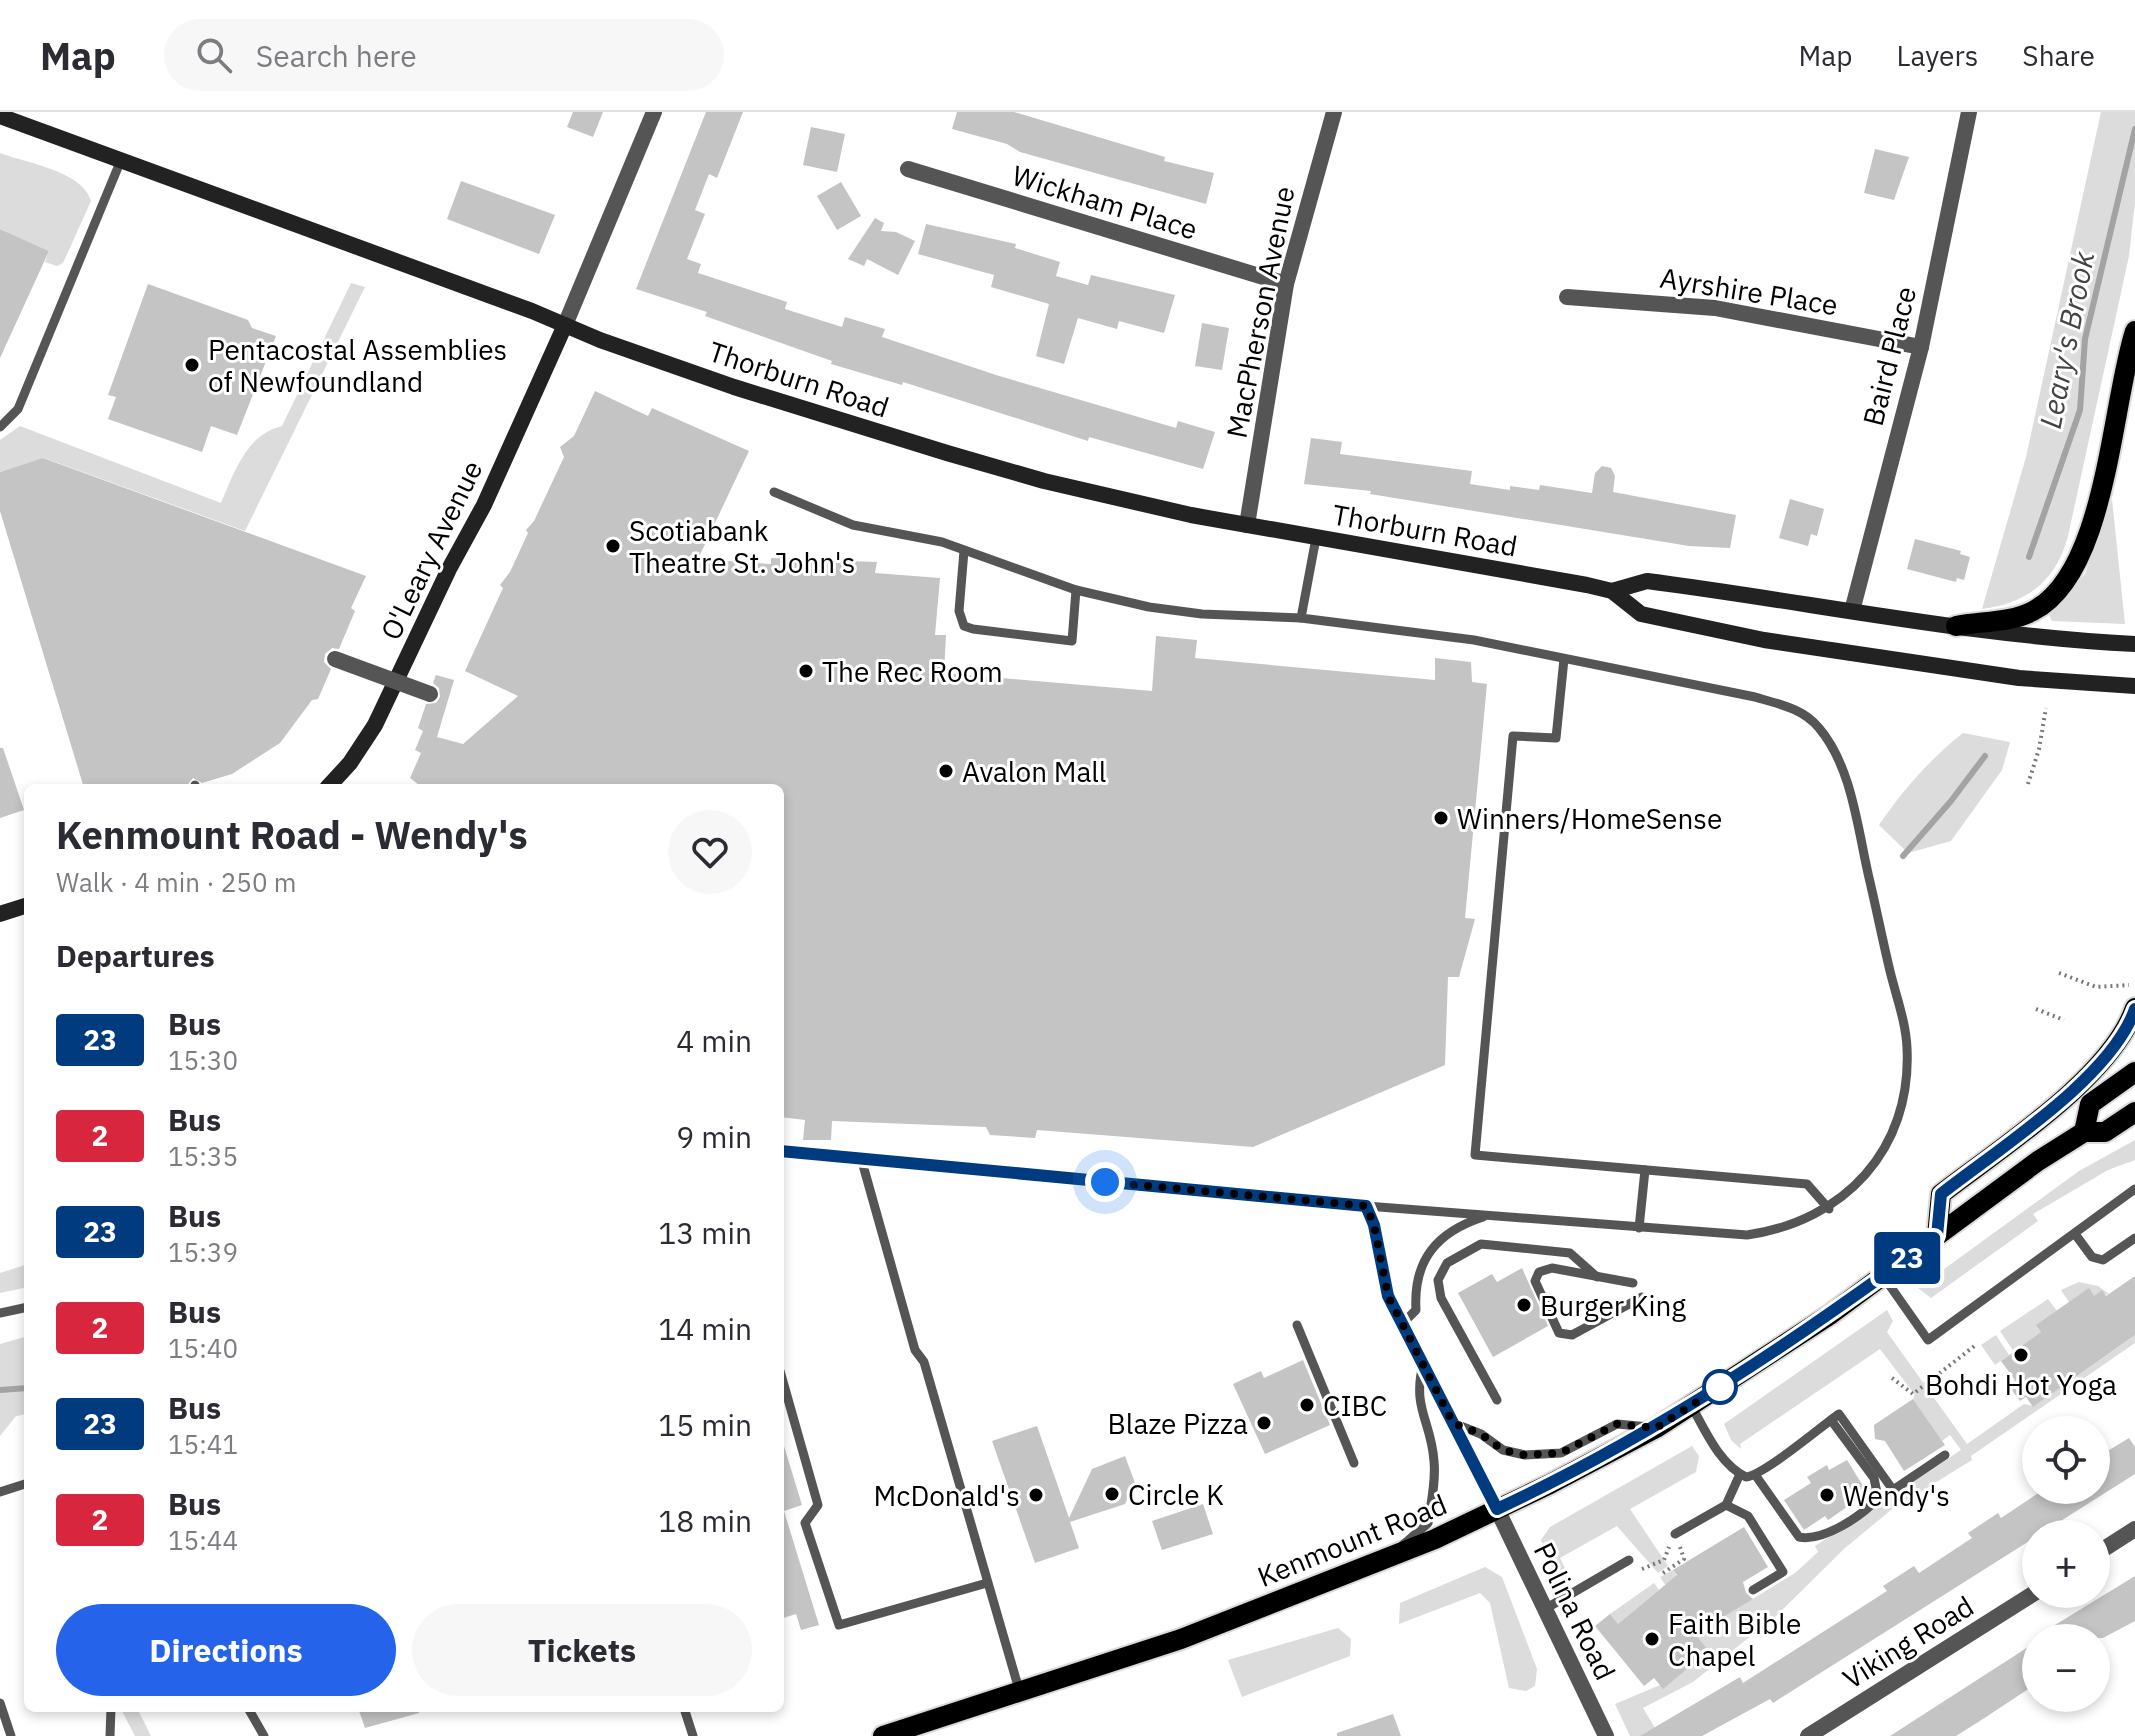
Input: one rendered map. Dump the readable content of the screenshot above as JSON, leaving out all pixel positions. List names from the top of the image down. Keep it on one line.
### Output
{"streets":{"main road":["Thorburn Road","O'Leary Avenue","Kenmount Road"],"street":["Wickham Place","Ayrshire Place","MacPherson Avenue","Baird Place","Polina Road","Viking Road"]},"crossings":[["Wickham Place","MacPherson Avenue"],["Ayrshire Place","Baird Place"],["MacPherson Avenue","Thorburn Road"],["Baird Place","Thorburn Road"],["Thorburn Road","O'Leary Avenue"],["Kenmount Road","Polina Road"]],"water":["Leary's Brook"],"places":["Pentacostal Assemblies of Newfoundland","Scotiabank Theatre St. John's","The Rec Room","Avalon Mall","Winners/HomeSense","Burger King","Bohdi Hot Yoga","CIBC","Blaze Pizza","Circle K","McDonald's","Wendy's","Faith Bible Chapel"],"lines":["bus line 23"],"page":{"header":"Map","search":"Search here","nav":["Map","Layers","Share"],"on_map":"23","heading":[["Kenmount Road - Wendy's","Walk · 4 min · 250 m"],"Departures"],"list":[{"mark":"23","name":"Bus","note":"15:30","value":"4 min"},{"mark":"2","name":"Bus","note":"15:35","value":"9 min"},{"mark":"23","name":"Bus","note":"15:39","value":"13 min"},{"mark":"2","name":"Bus","note":"15:40","value":"14 min"},{"mark":"23","name":"Bus","note":"15:41","value":"15 min"},{"mark":"2","name":"Bus","note":"15:44","value":"18 min"}],"map_buttons":["+","−"],"buttons":["Directions","Tickets"]}}
